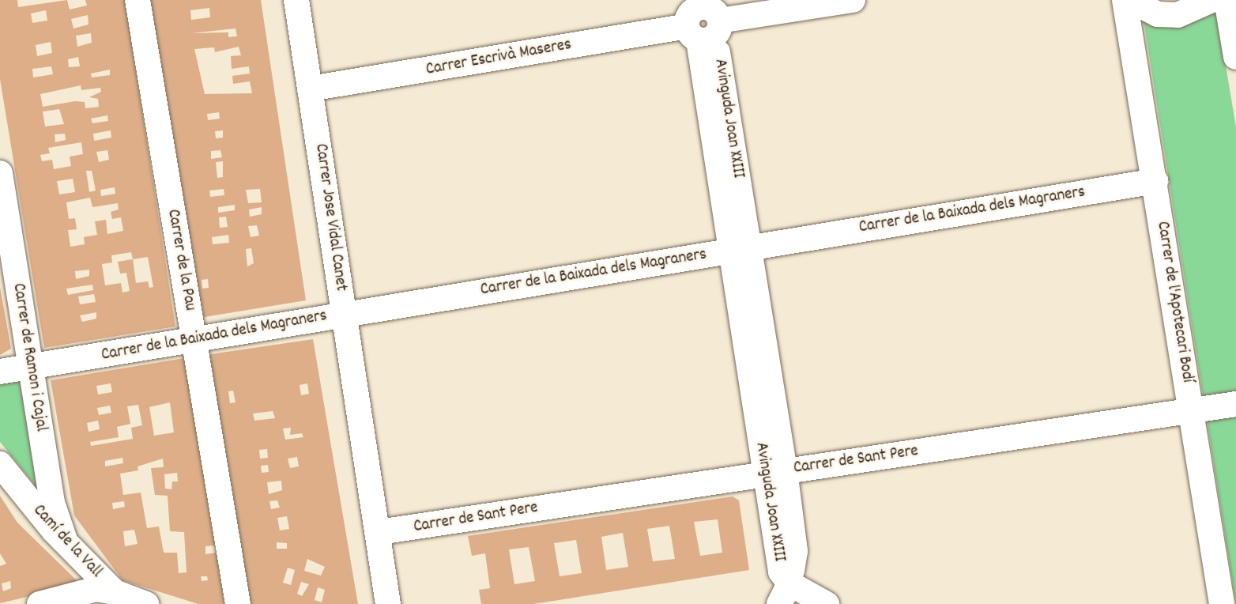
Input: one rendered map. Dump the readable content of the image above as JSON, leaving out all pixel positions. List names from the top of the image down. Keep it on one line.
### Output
{"streets":{"street":["Carrer Escrivà Maseres","Avinguda Joan XXIII","Carrer de la Baixada dels Magraners","Carrer Jose Vidal Canet","Carrer de la Pau","Carrer de l'Apotecari Bodí","Carrer de Ramon i Cajal","Carrer de Sant Pere","Camí de la Vall"]},"crossings":[["Carrer Escrivà Maseres","Avinguda Joan XXIII"],["Carrer Escrivà Maseres","Carrer Jose Vidal Canet"],["Avinguda Joan XXIII","Carrer de la Baixada dels Magraners"],["Avinguda Joan XXIII","Carrer de Sant Pere"],["Carrer de la Baixada dels Magraners","Carrer Jose Vidal Canet"],["Carrer de la Baixada dels Magraners","Carrer de la Pau"],["Carrer de la Baixada dels Magraners","Carrer de l'Apotecari Bodí"],["Carrer de la Baixada dels Magraners","Carrer de Ramon i Cajal"],["Carrer Jose Vidal Canet","Carrer de Sant Pere"],["Carrer de l'Apotecari Bodí","Carrer de Sant Pere"],["Carrer de Ramon i Cajal","Camí de la Vall"]]}
